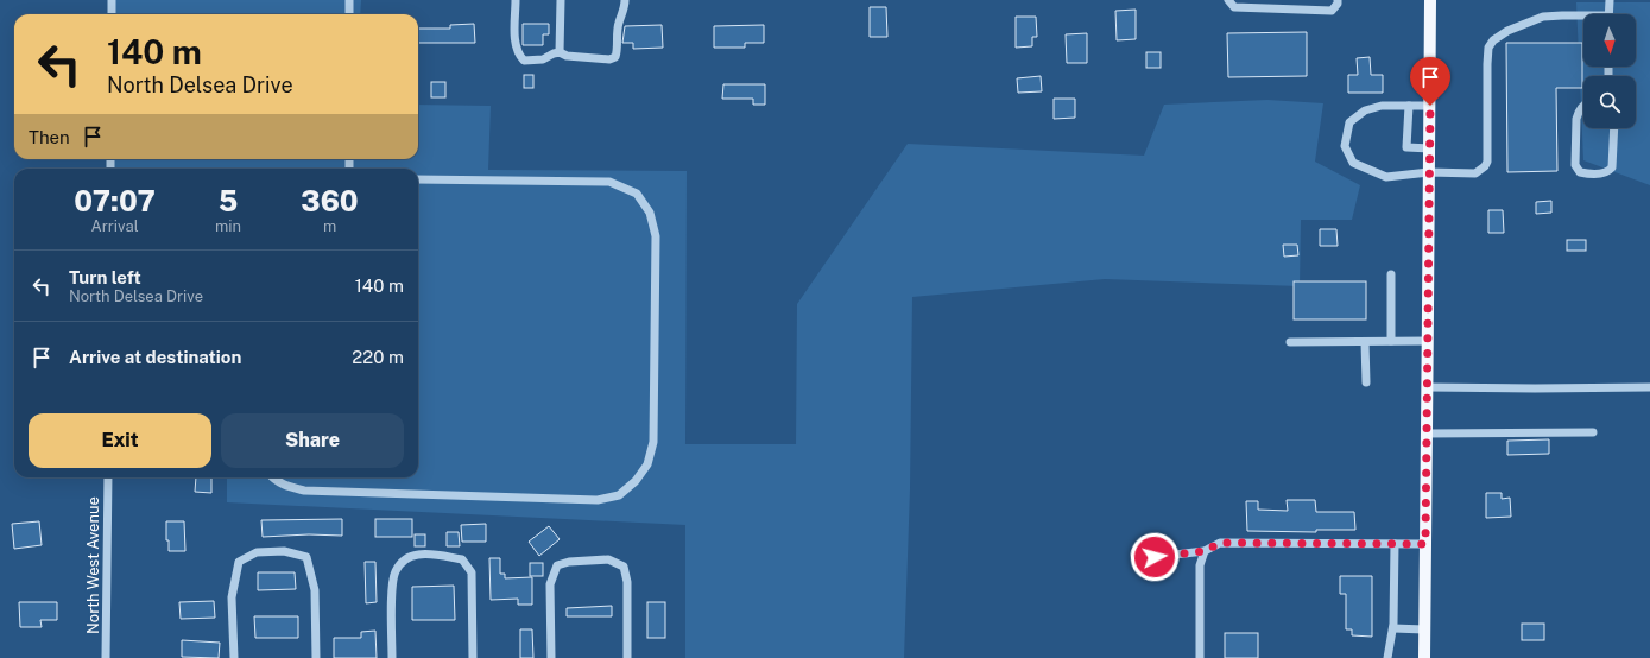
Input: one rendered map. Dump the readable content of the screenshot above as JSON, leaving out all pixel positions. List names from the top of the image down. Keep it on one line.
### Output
{"streets":{"street":["North West Avenue"]},"north":"bottom","page":{"turn":["140 m","North Delsea Drive"],"then":"Then","eta":["07:07","Arrival","5","min","360","m"],"list":[{"name":"Turn left","note":"North Delsea Drive","value":"140 m"},{"name":"Arrive at destination","value":"220 m"}],"buttons":["Exit","Share"]}}
